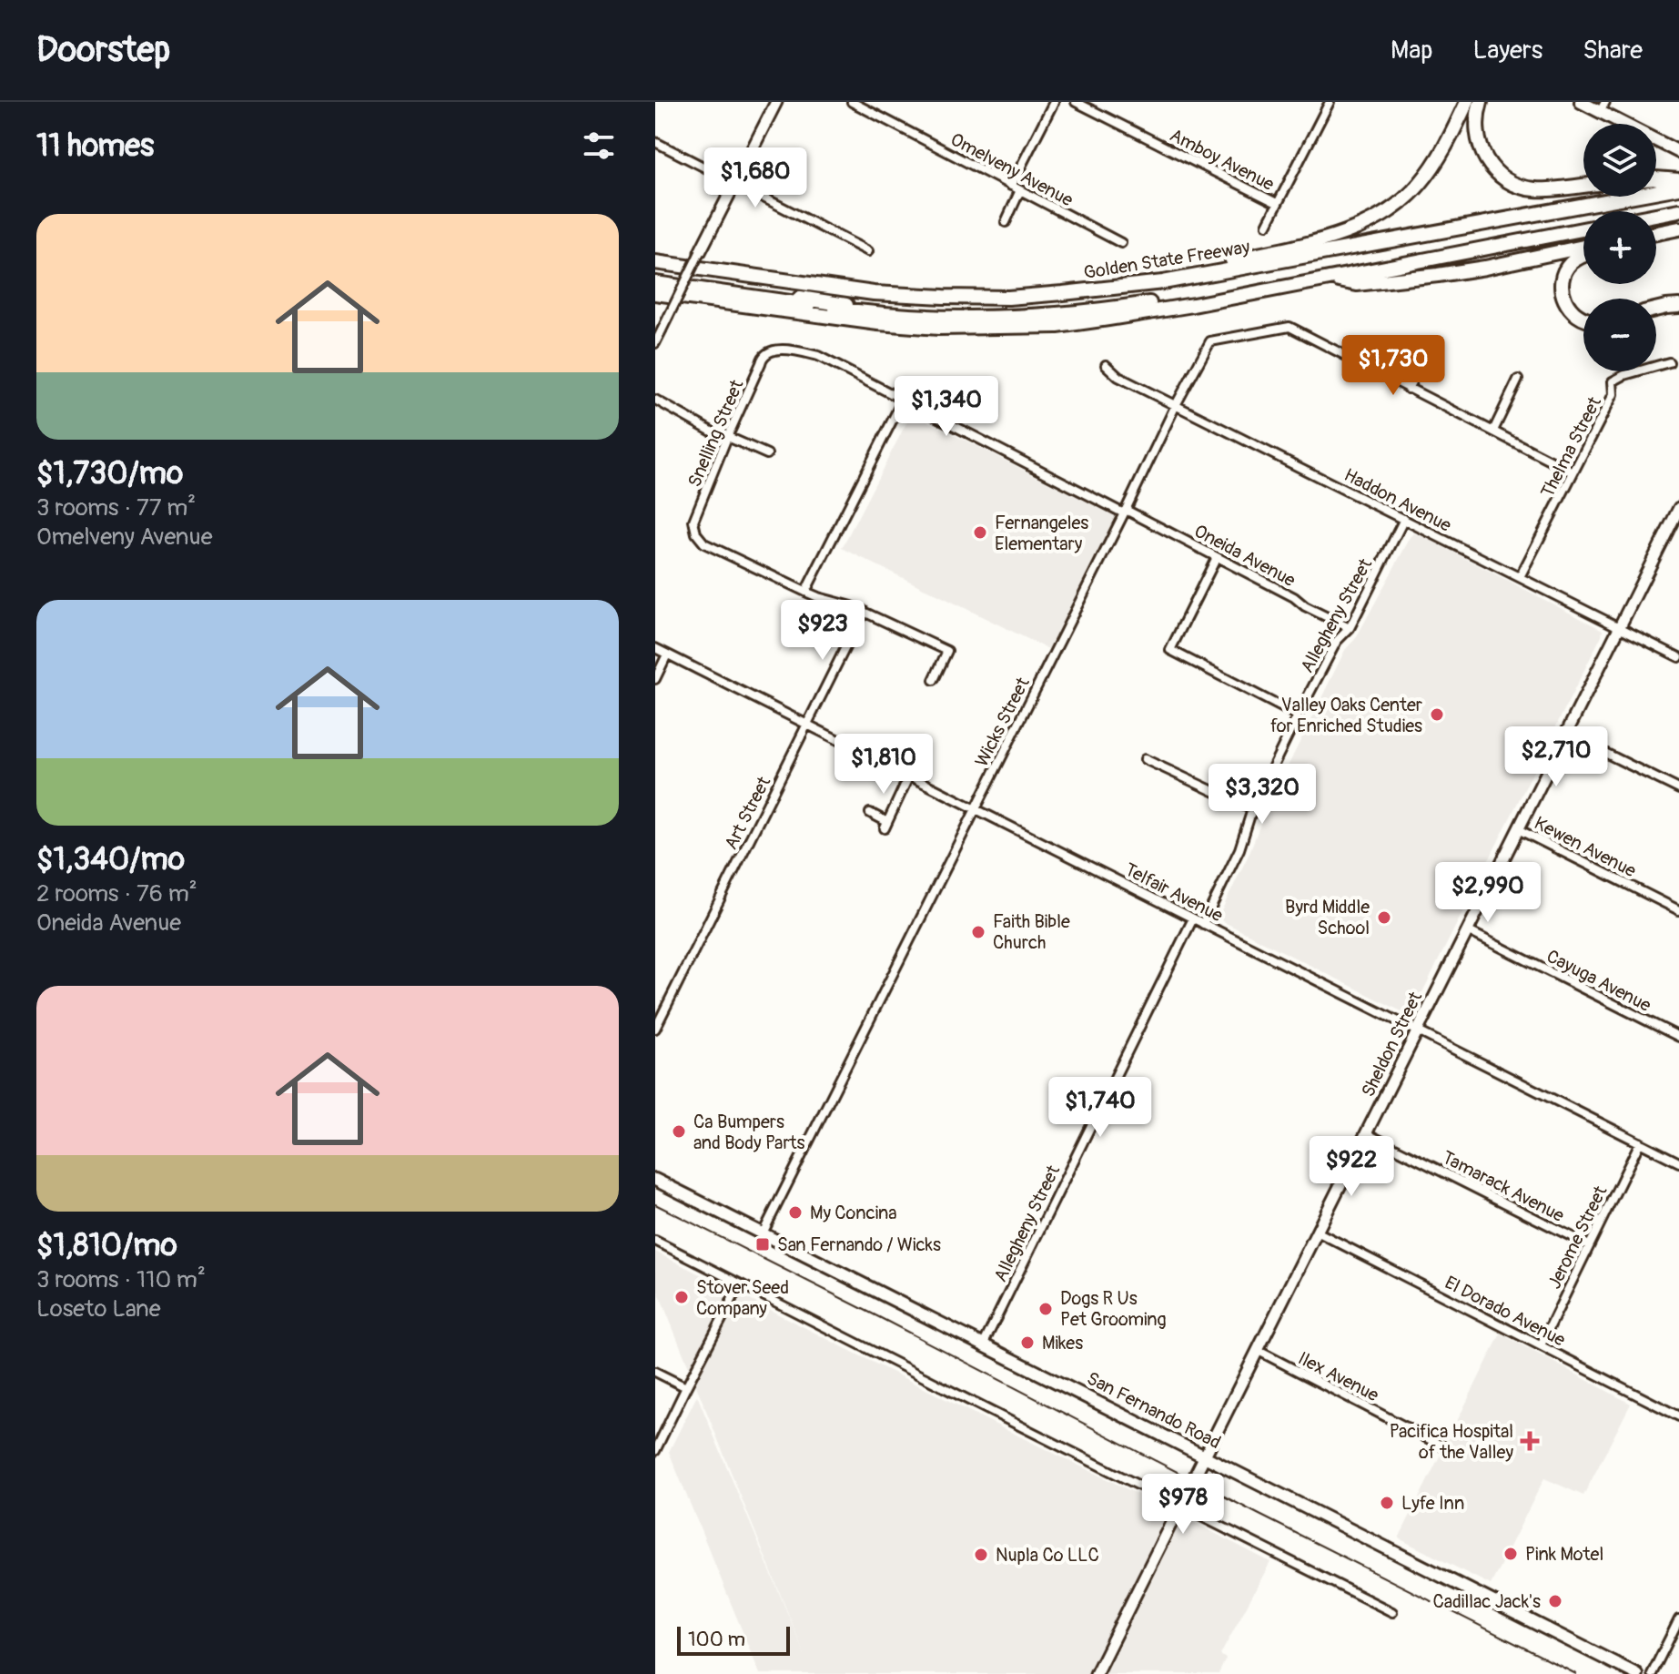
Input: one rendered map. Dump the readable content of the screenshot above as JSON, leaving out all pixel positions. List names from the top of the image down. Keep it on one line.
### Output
{"streets":{"highway":["Golden State Freeway"],"main road":["Sheldon Street","San Fernando Road"],"street":["Amboy Avenue","Omelveny Avenue","Snelling Street","Thelma Street","Haddon Avenue","Oneida Avenue","Allegheny Street","Wicks Street","Art Street","Kewen Avenue","Telfair Avenue","Cayuga Avenue","Tamarack Avenue","Jerome Street","El Dorado Avenue","Ilex Avenue"]},"crossings":[["Snelling Street","Oneida Avenue"],["Thelma Street","Haddon Avenue"],["Haddon Avenue","Allegheny Street"],["Haddon Avenue","Wicks Street"],["Haddon Avenue","Sheldon Street"],["Oneida Avenue","Allegheny Street"],["Oneida Avenue","Wicks Street"],["Allegheny Street","Telfair Avenue"],["Allegheny Street","San Fernando Road"],["Wicks Street","Telfair Avenue"],["Wicks Street","San Fernando Road"],["Art Street","Telfair Avenue"],["Kewen Avenue","Sheldon Street"],["Telfair Avenue","Sheldon Street"],["Telfair Avenue","Jerome Street"],["Cayuga Avenue","Sheldon Street"],["Sheldon Street","Tamarack Avenue"],["Sheldon Street","El Dorado Avenue"],["Sheldon Street","Ilex Avenue"],["Sheldon Street","San Fernando Road"],["Tamarack Avenue","Jerome Street"],["Jerome Street","El Dorado Avenue"]],"places":{"other":["Fernangeles Elementary","Valley Oaks Center for Enriched Studies","Byrd Middle School","Faith Bible Church","Ca Bumpers and Body Parts","My Concina","Stover Seed Company","Dogs R Us Pet Grooming","Mikes","Lyfe Inn","Pink Motel","Nupla Co LLC","Cadillac Jack's"],"transit":["San Fernando / Wicks"],"health":["Pacifica Hospital of the Valley"]},"scale_bar":"100 m","page":{"header":"Doorstep","nav":["Map","Layers","Share"],"heading":"11 homes","map_buttons":["+","−"],"price":["$1,680","$1,730","$1,340","$923","$2,710","$1,810","$3,320","$2,990","$1,740","$922","$978"],"list":[{"name":"$1,730/mo","note":"3 rooms · 77 m² · Omelveny Avenue"},{"name":"$1,340/mo","note":"2 rooms · 76 m² · Oneida Avenue"},{"name":"$1,810/mo","note":"3 rooms · 110 m² · Loseto Lane"}],"scale":"100 m"}}
